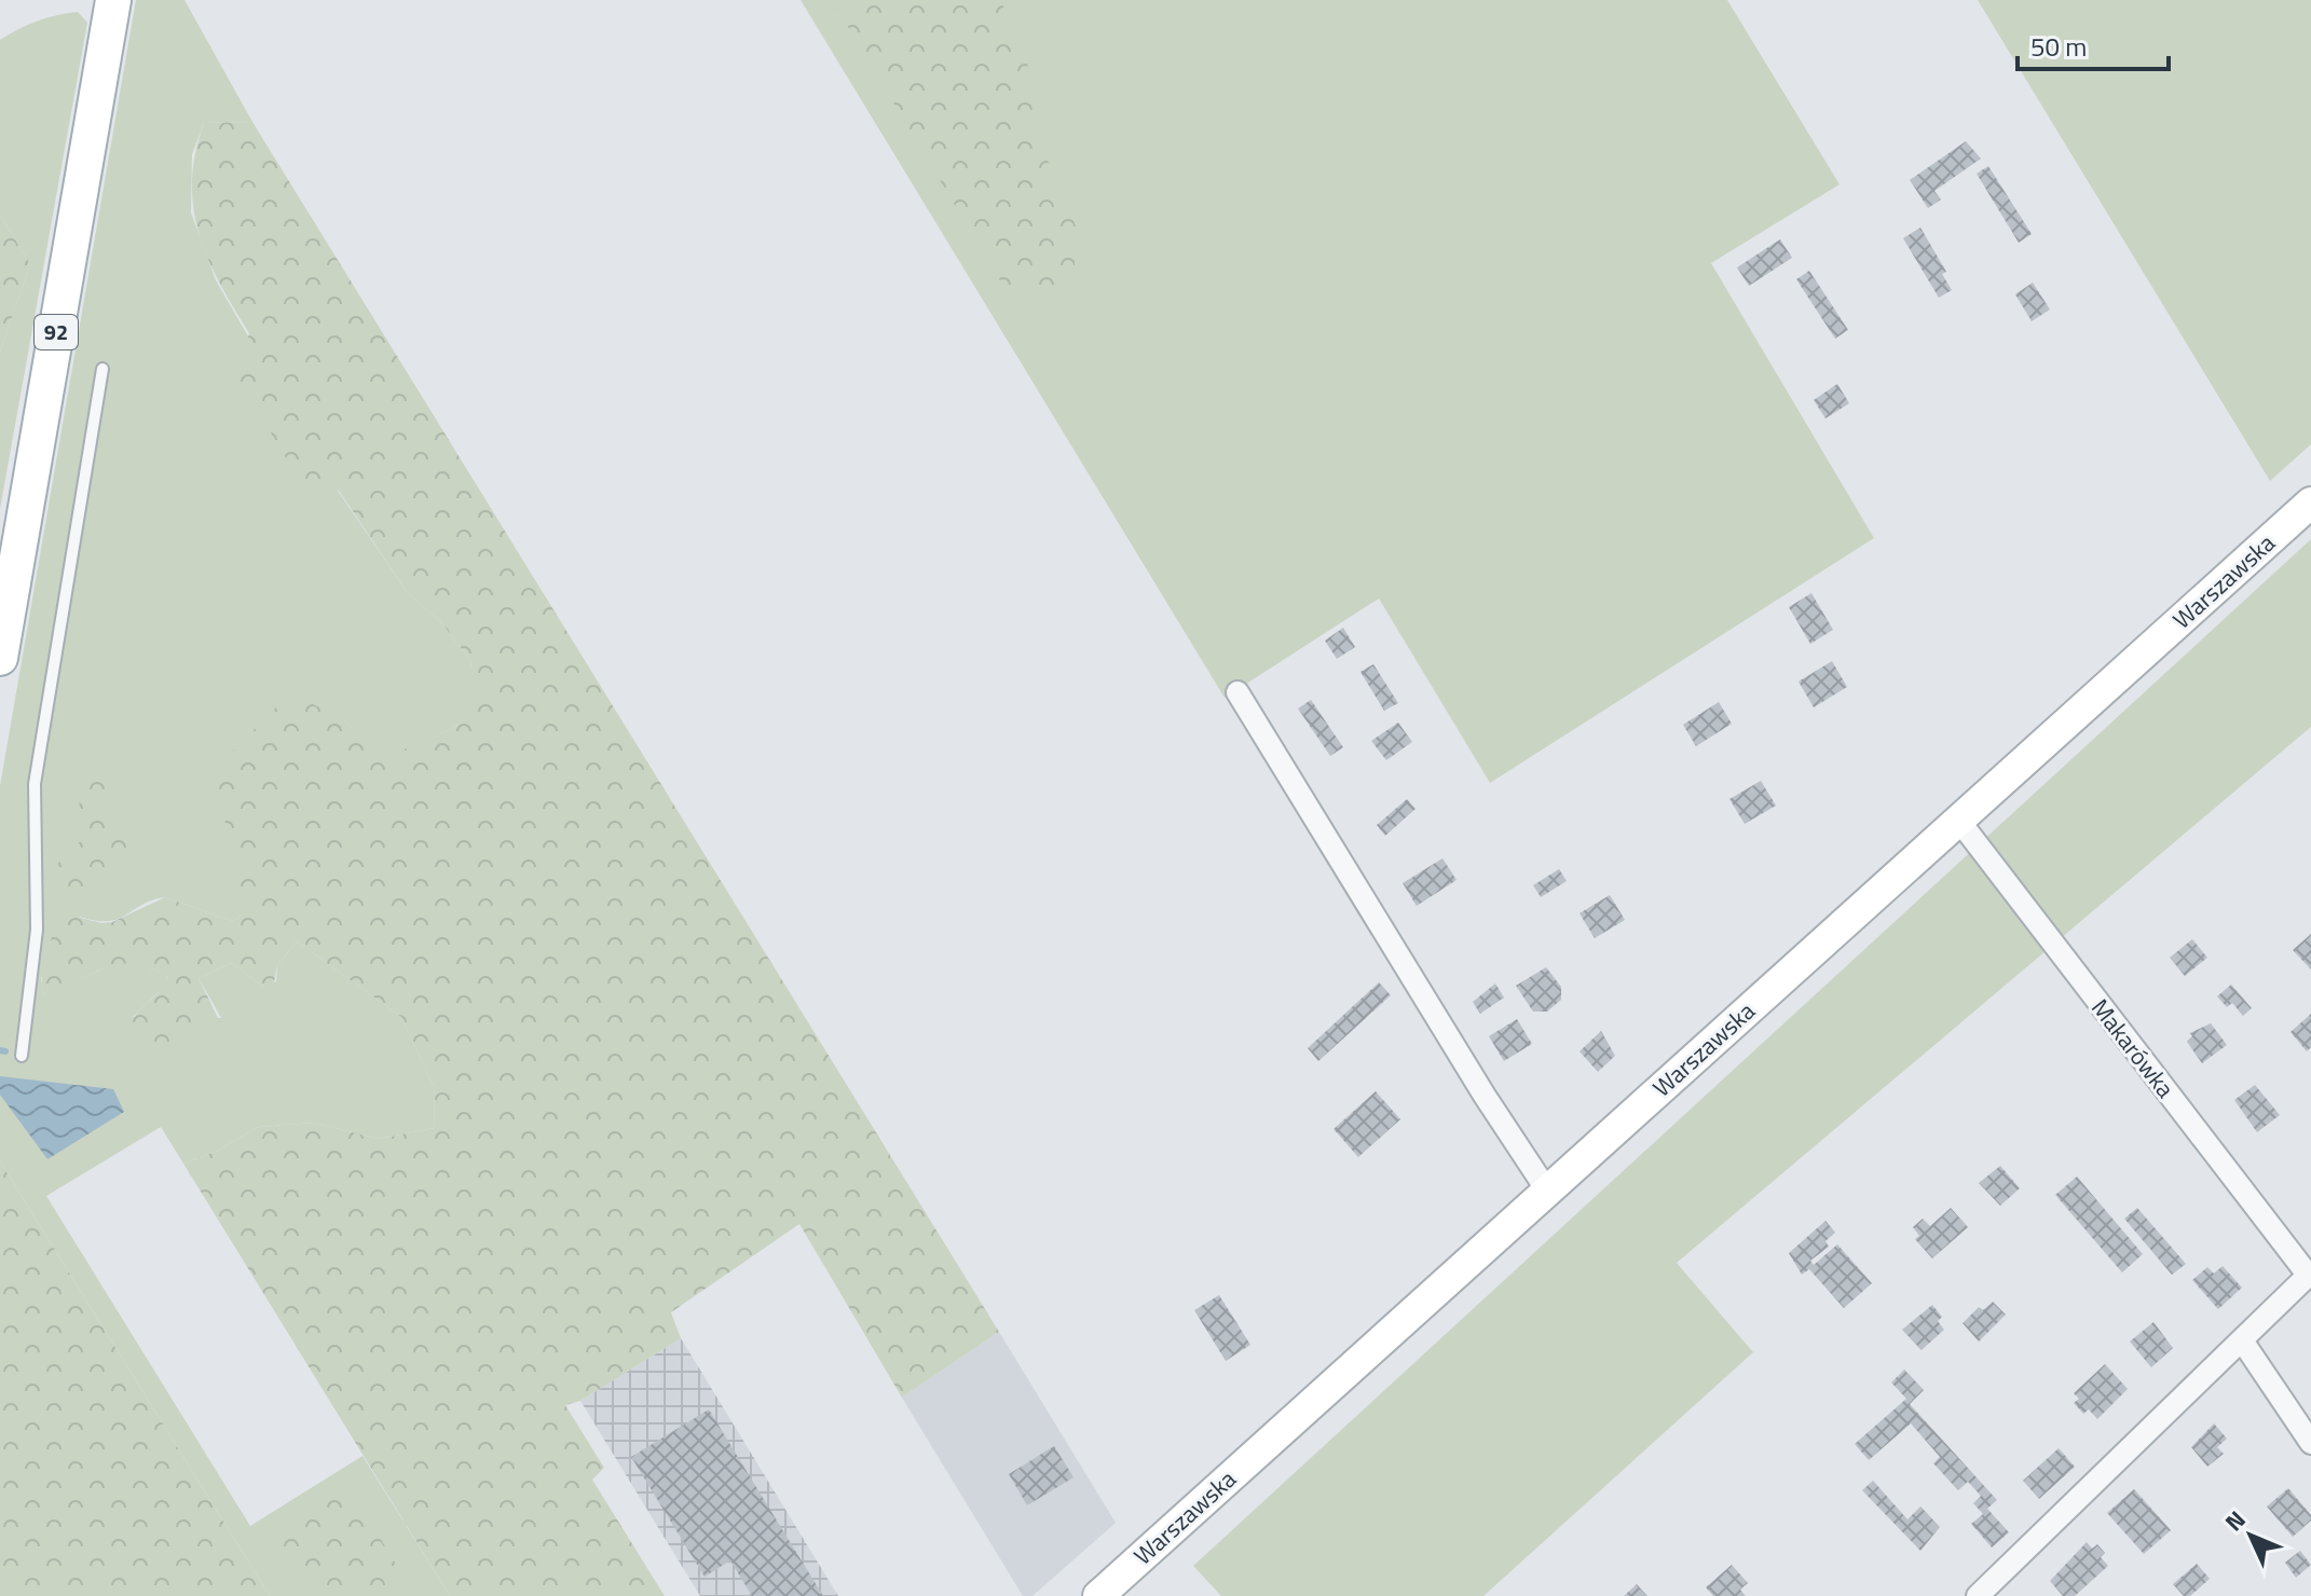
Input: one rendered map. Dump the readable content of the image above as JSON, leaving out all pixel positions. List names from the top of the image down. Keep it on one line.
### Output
{"streets":{"main road":["92"],"street":["Warszawska","Makarówka"]},"crossings":[["Warszawska","Makarówka"]],"scale_bar":"50 m","north":"top left"}
